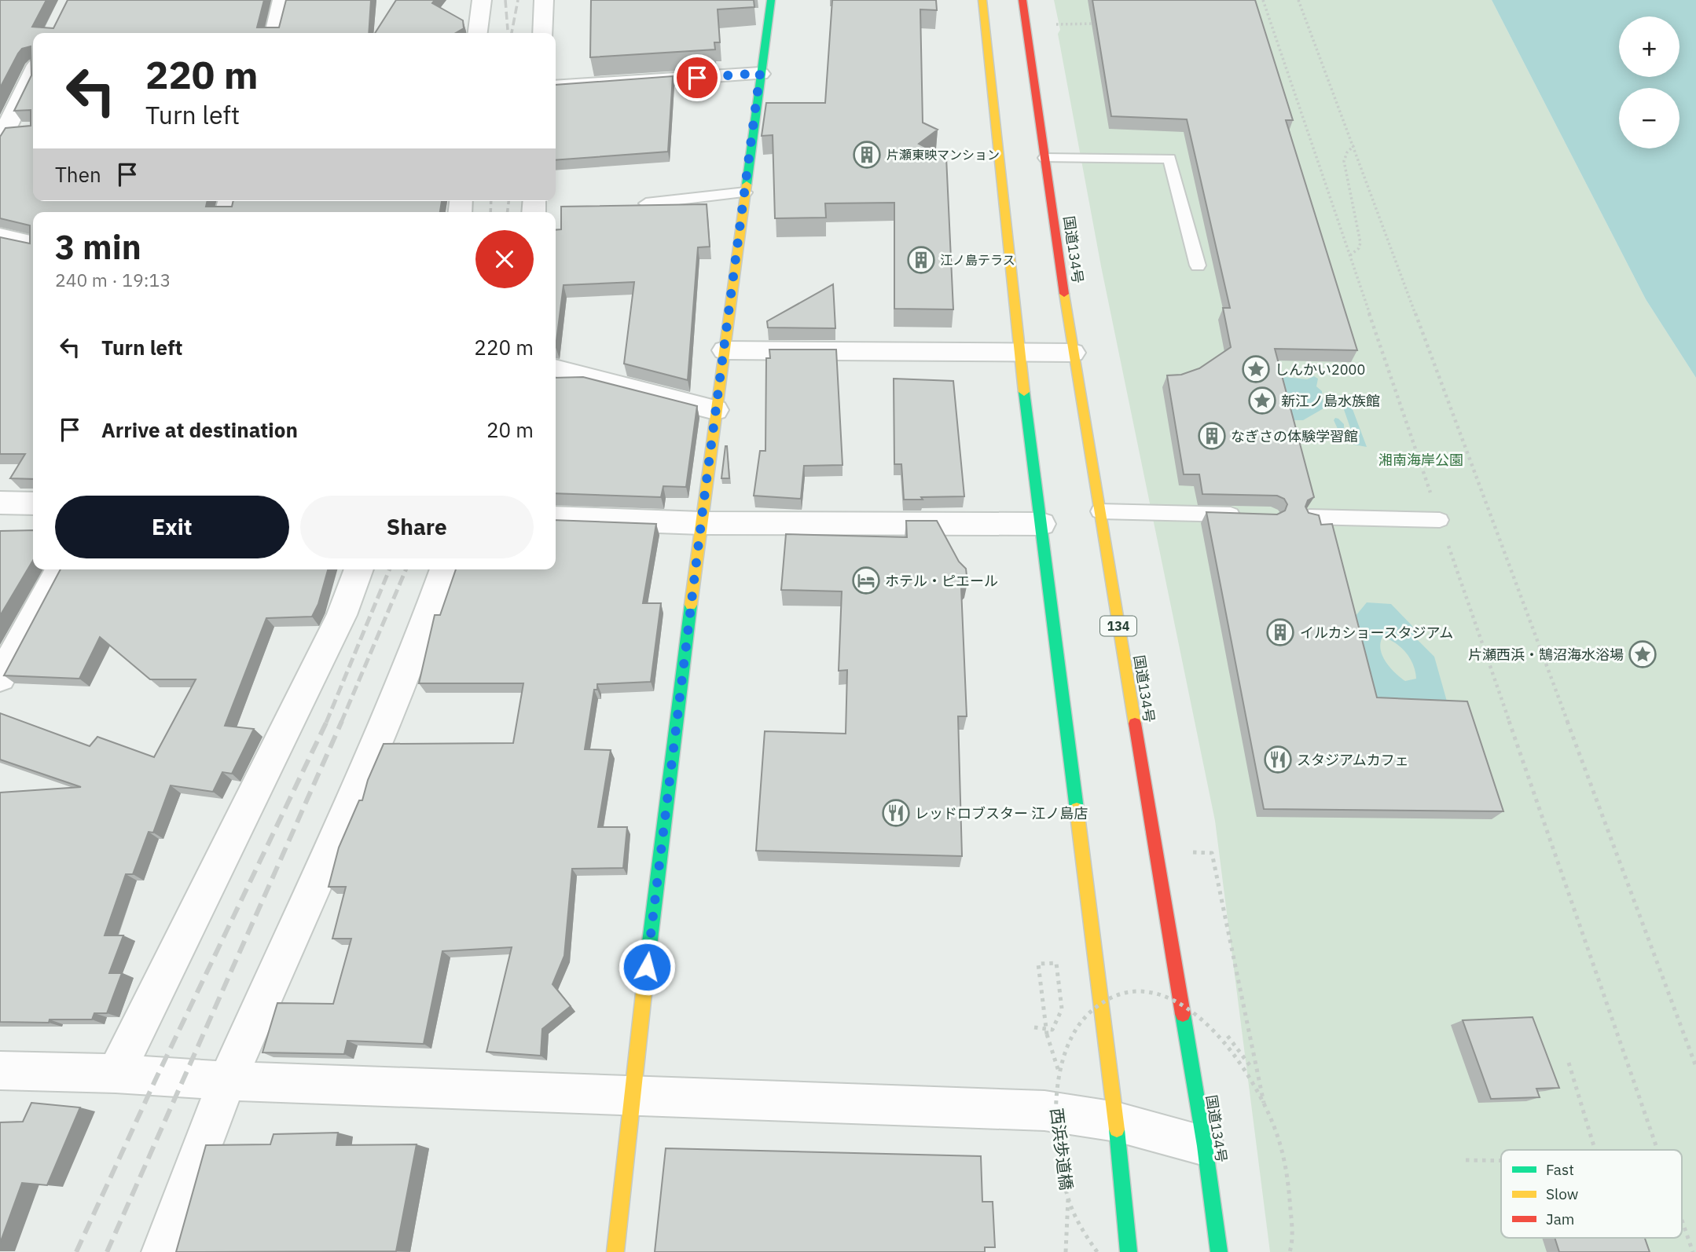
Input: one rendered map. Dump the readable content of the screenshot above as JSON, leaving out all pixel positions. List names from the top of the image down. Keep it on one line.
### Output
{"streets":{"main road":["国道134号","134"],"path":["西浜歩道橋"]},"parks":["湘南海岸公園"],"places":{"building":["片瀬東映マンション","江ノ島テラス","なぎさの体験学習館","イルカショースタジアム"],"place":["しんかい2000","新江ノ島水族館","片瀬西浜・鵠沼海水浴場"],"hotel":["ホテル・ピエール"],"restaurant":["スタジアムカフェ","レッドロブスター 江ノ島店"]},"legend":["Fast","Slow","Jam"],"page":{"map_buttons":["+","−"],"turn":["220 m","Turn left"],"then":"Then","heading":["3 min","240 m · 19:13"],"list":[{"name":"Turn left","value":"220 m"},{"name":"Arrive at destination","value":"20 m"}],"buttons":["Exit","Share"]}}
